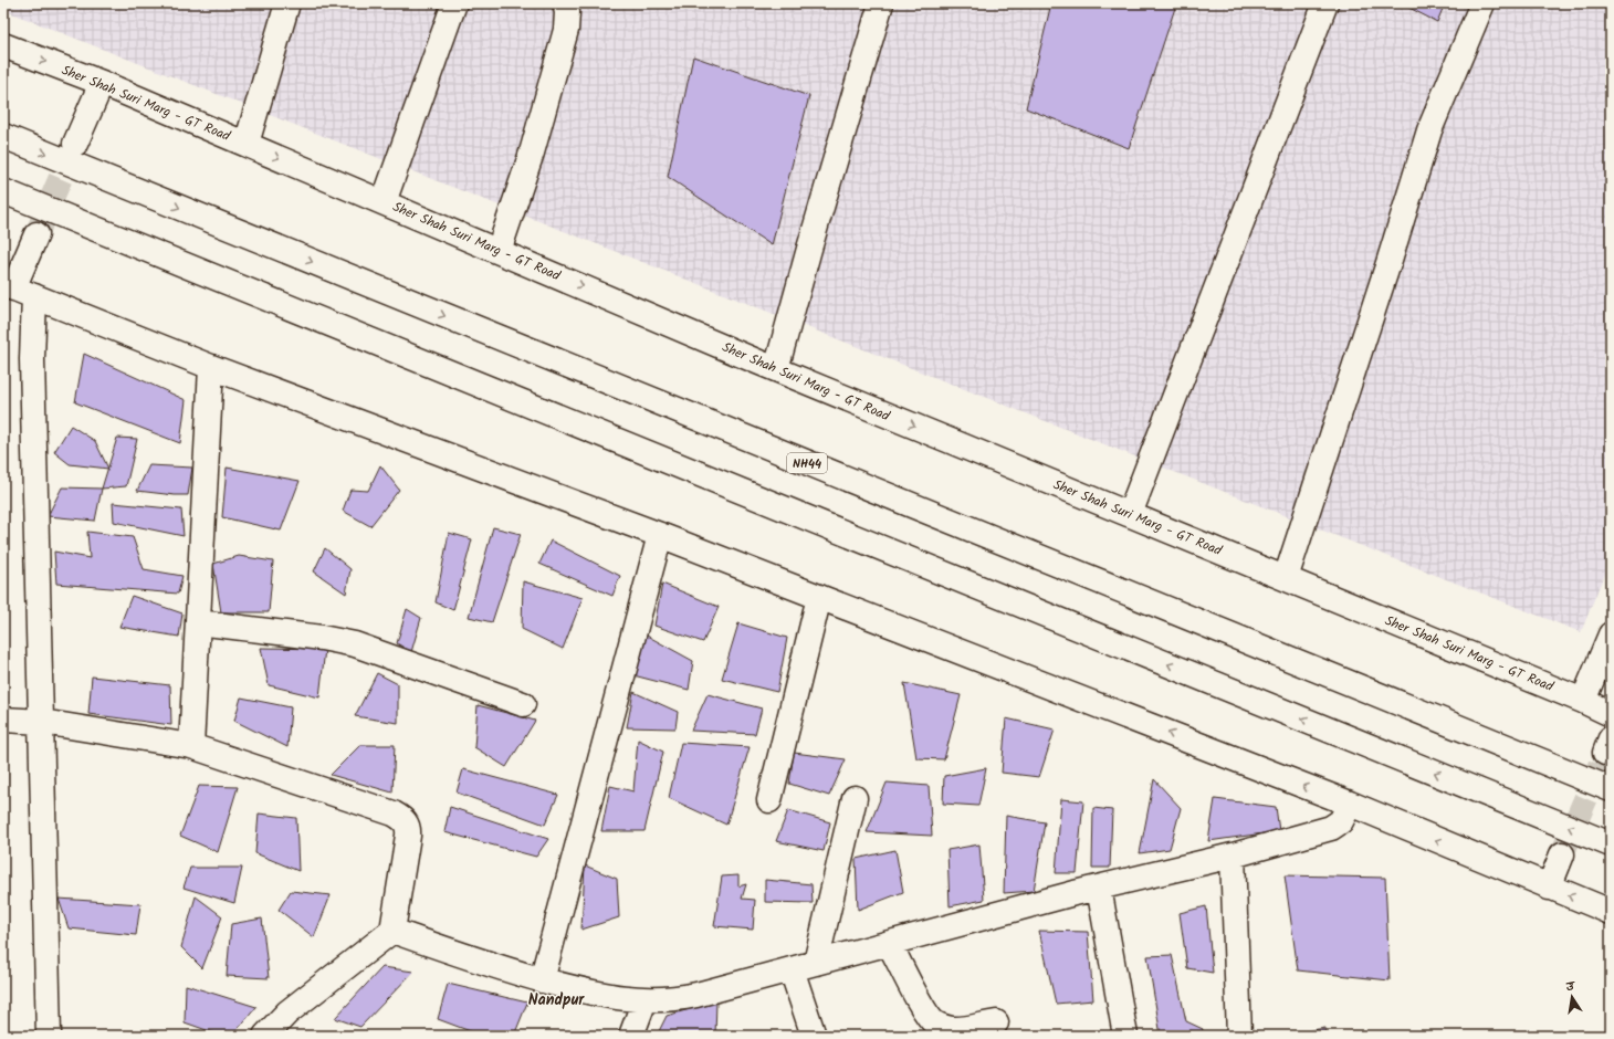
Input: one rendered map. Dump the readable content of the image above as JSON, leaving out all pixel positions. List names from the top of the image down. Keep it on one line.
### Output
{"streets":{"main road":["Sher Shah Suri Marg - GT Road","NH44"]},"districts":["Nandpur"],"north":"top"}
